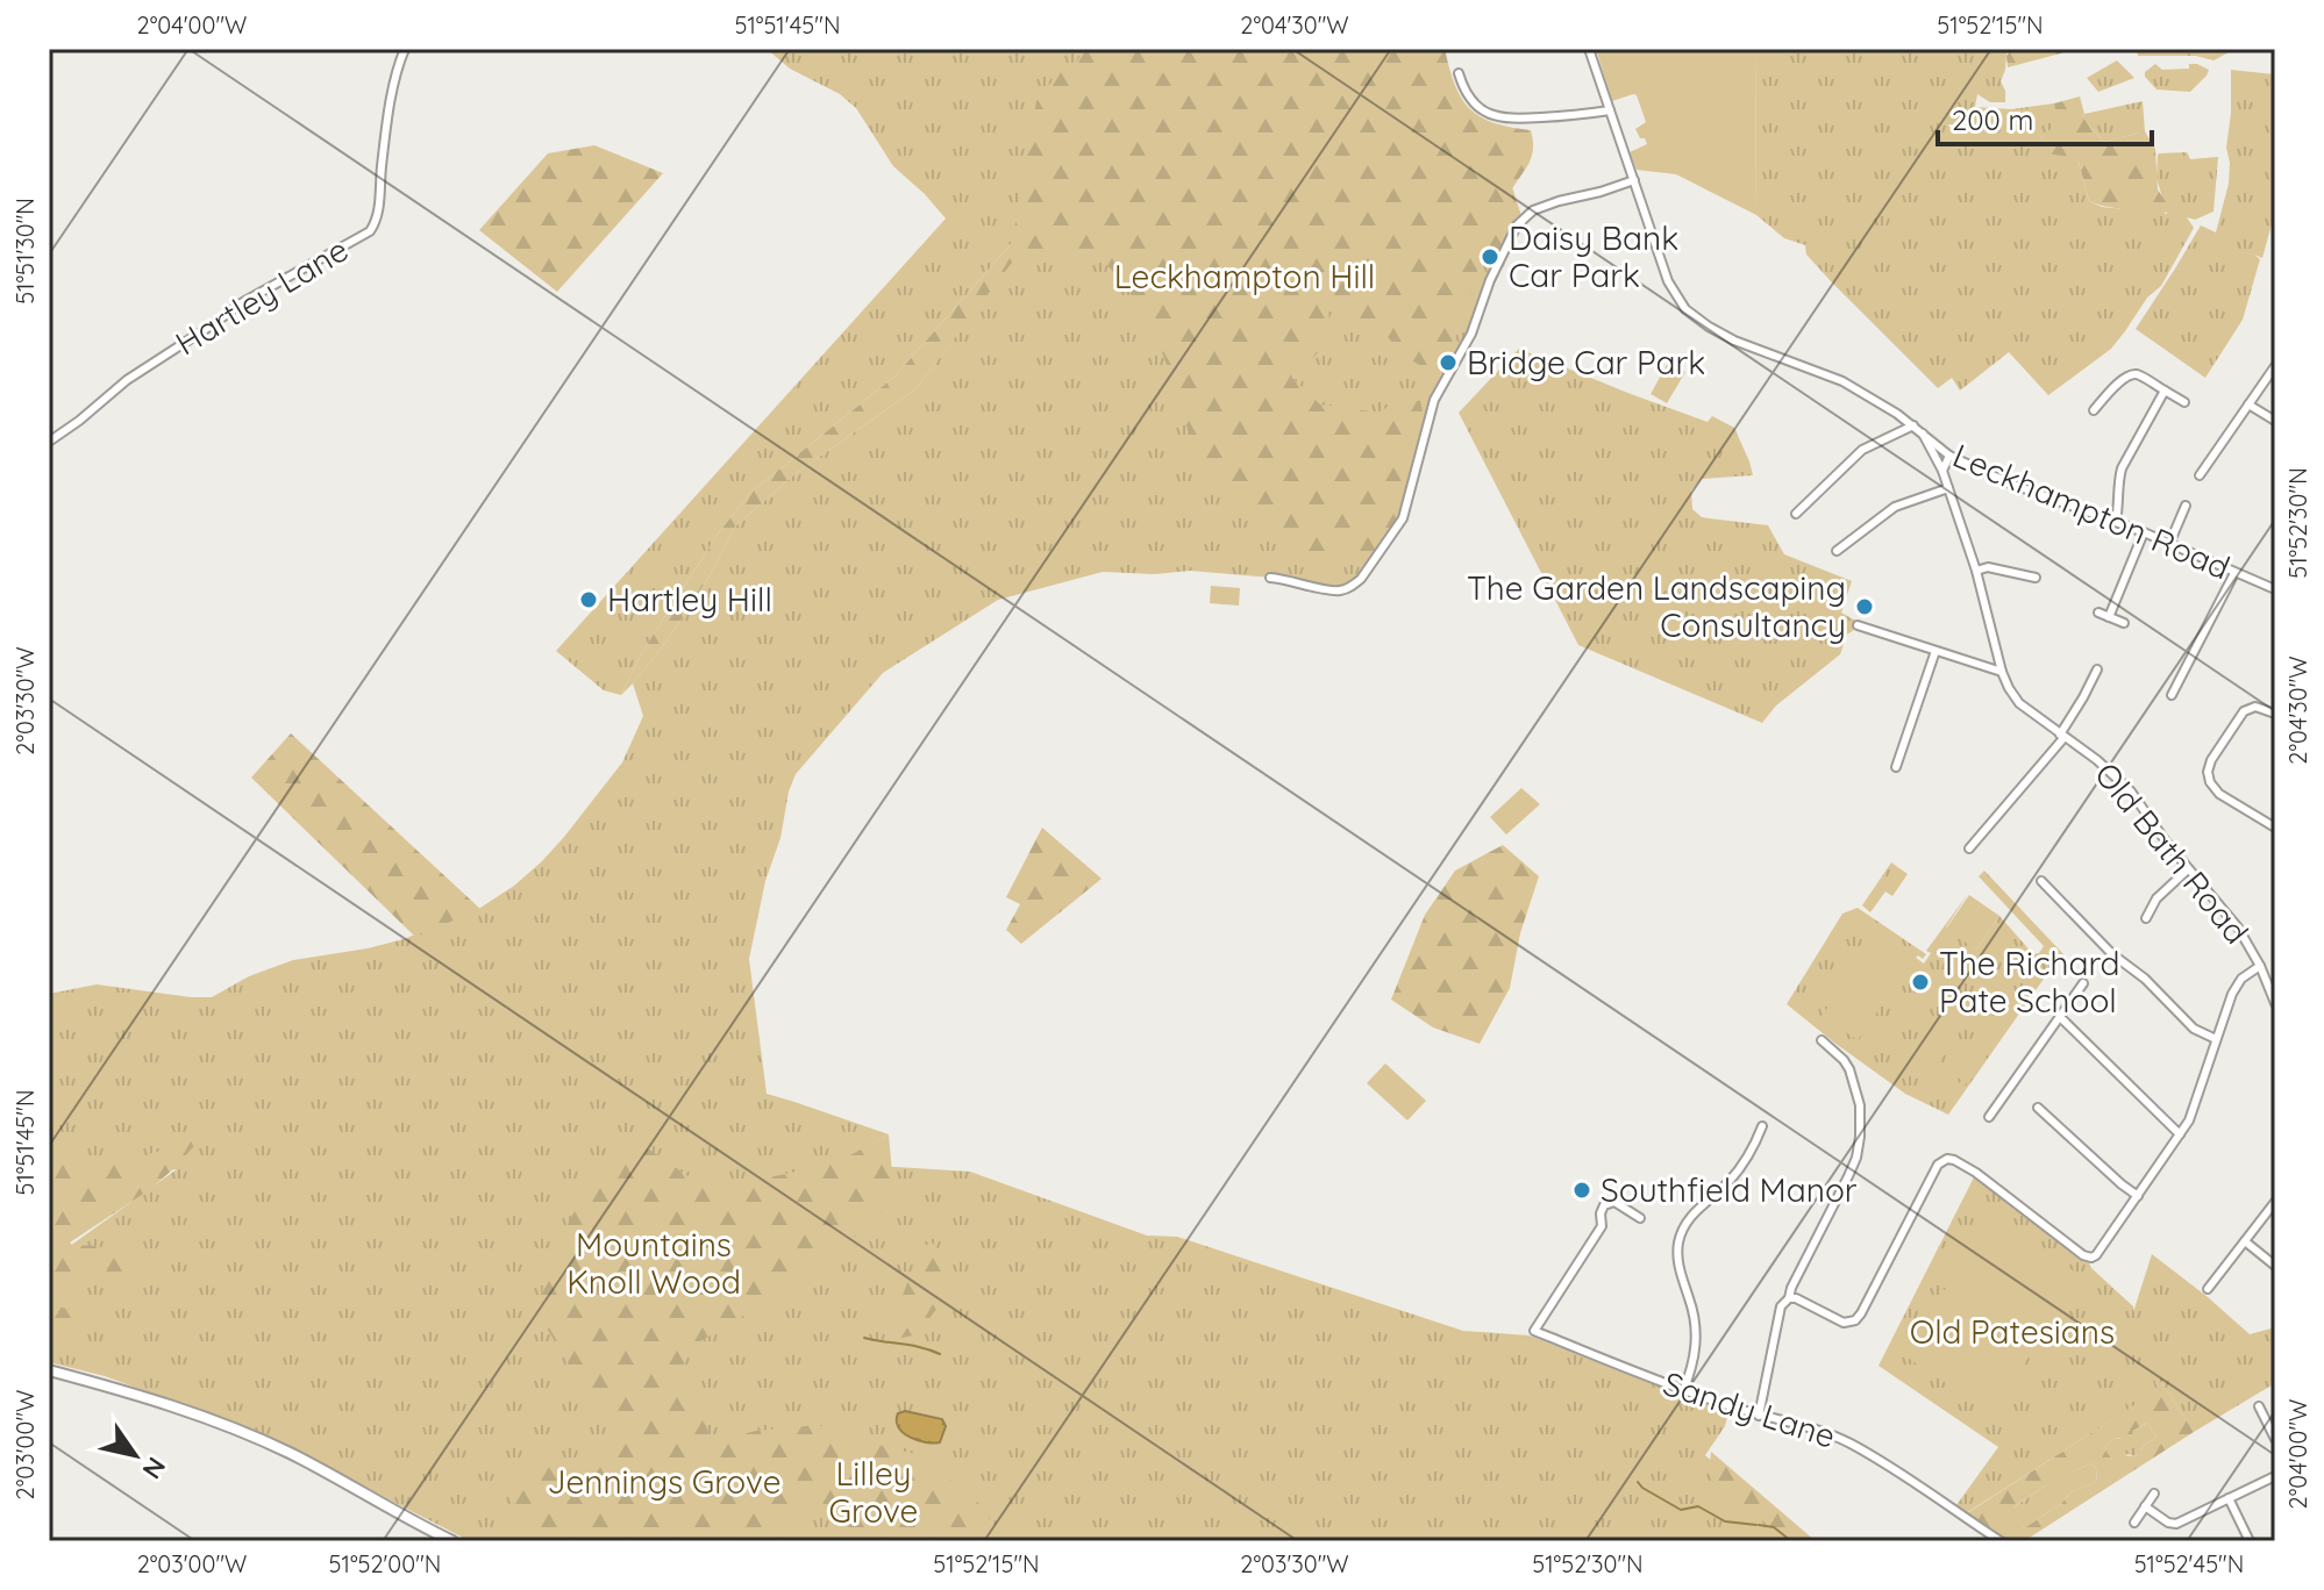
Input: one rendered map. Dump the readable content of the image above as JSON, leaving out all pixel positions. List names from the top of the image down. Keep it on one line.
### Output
{"streets":{"street":["Hartley Lane","Leckhampton Road","Old Bath Road","Sandy Lane"]},"crossings":[["Leckhampton Road","Old Bath Road"]],"parks":["Leckhampton Hill","Mountains Knoll Wood","Old Patesians","Lilley Grove","Jennings Grove"],"places":["Daisy Bank Car Park","Bridge Car Park","Hartley Hill","The Garden Landscaping Consultancy","The Richard Pate School","Southfield Manor"],"scale_bar":"200 m","north":"bottom right","coordinates":["2°04'00\"W","51°51'45\"N","2°04'30\"W","51°52'15\"N","51°51'30\"N","51°52'30\"N","2°03'30\"W","2°03'00\"W","51°52'00\"N","51°52'45\"N"]}
